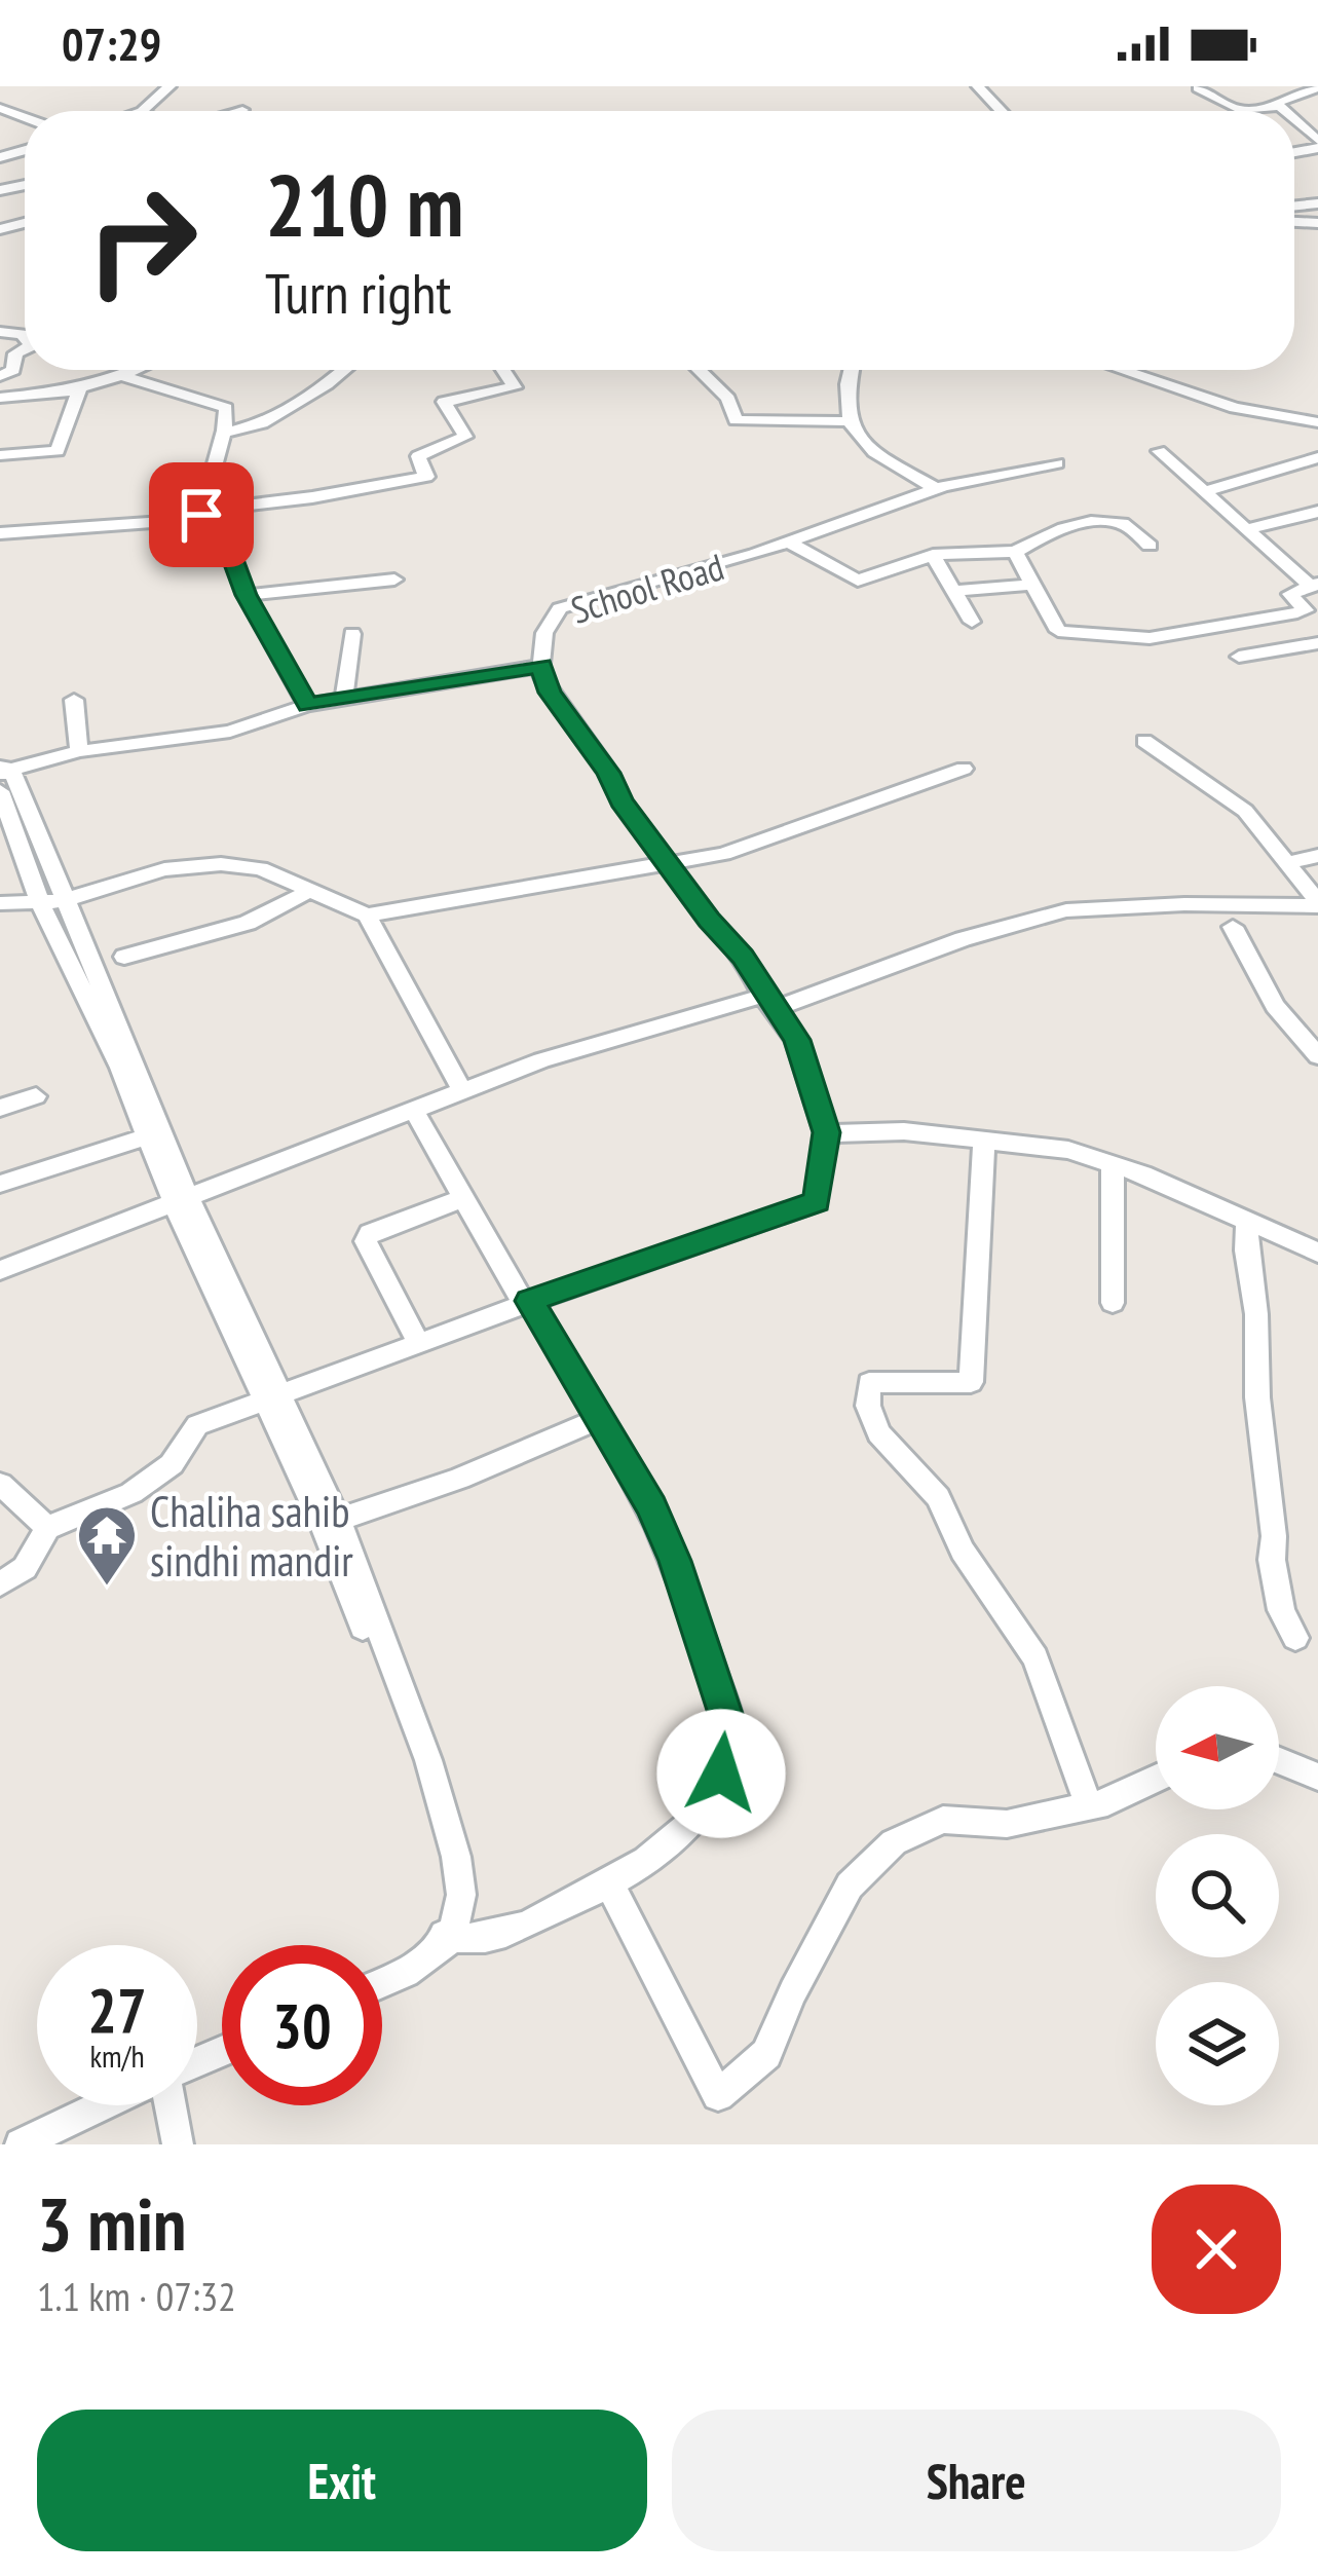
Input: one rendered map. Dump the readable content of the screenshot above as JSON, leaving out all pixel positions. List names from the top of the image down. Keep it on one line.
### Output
{"streets":{"street":["School Road"]},"places":{"temple":["Chaliha sahib sindhi mandir"]},"north":"left","page":{"status":"07:29","turn":["210 m","Turn right"],"speed":"27 km/h","limit":"30","heading":["3 min","1.1 km · 07:32"],"buttons":["Exit","Share"]}}
